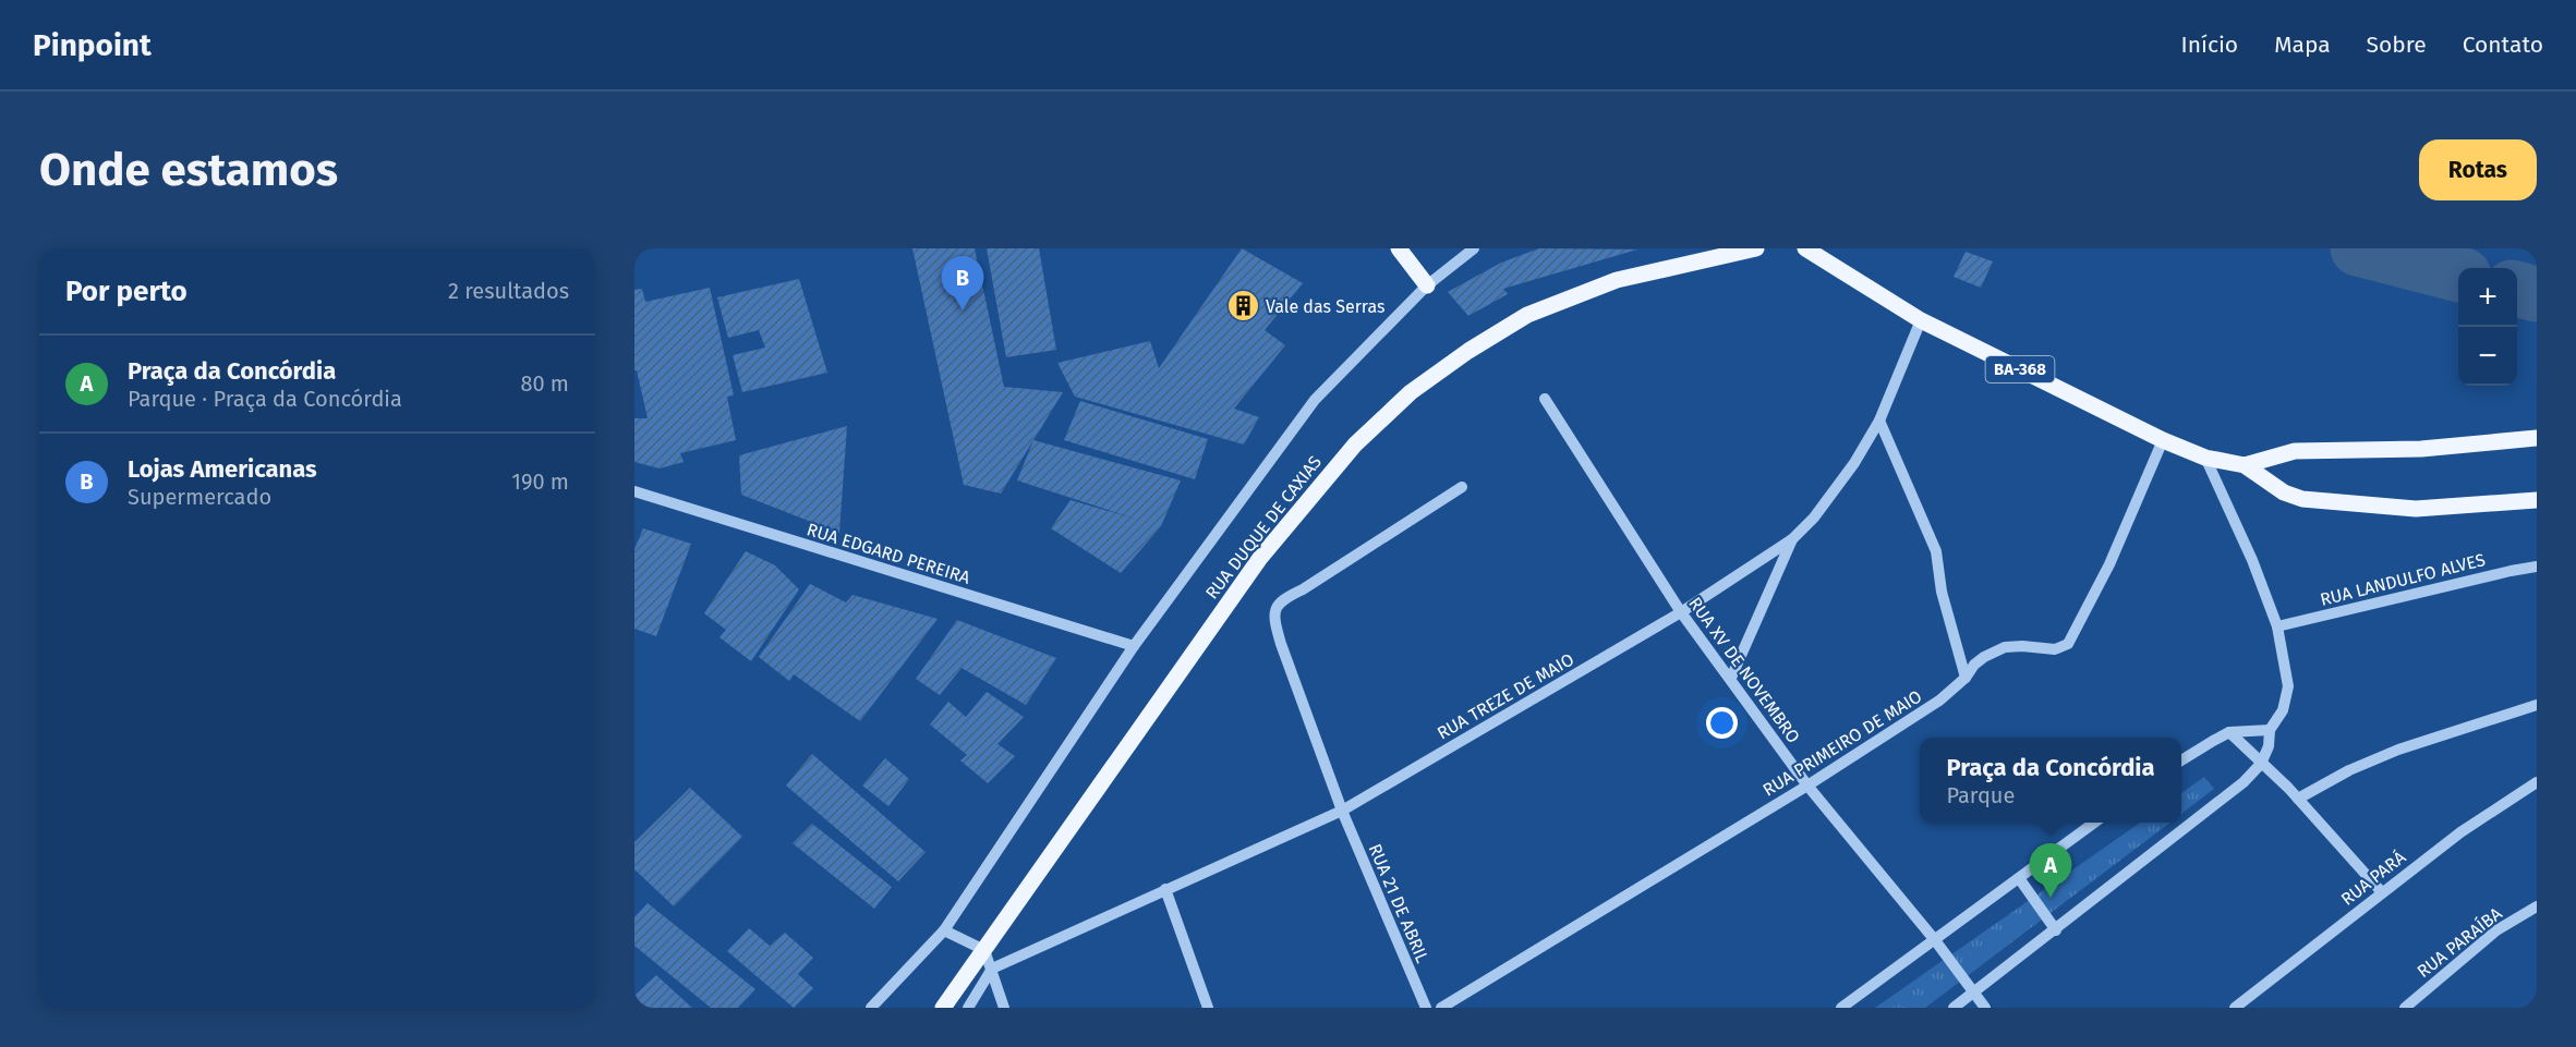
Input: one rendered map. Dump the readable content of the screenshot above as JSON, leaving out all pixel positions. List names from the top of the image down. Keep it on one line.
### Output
{"streets":{"main road":["BA-368","RUA DUQUE DE CAXIAS"],"street":["RUA EDGARD PEREIRA","RUA LANDULFO ALVES","RUA XV DE NOVEMBRO","RUA TREZE DE MAIO","RUA PRIMEIRO DE MAIO","RUA PARÁ","RUA 21 DE ABRIL","RUA PARAÍBA"]},"crossings":[["BA-368","RUA TREZE DE MAIO"],["BA-368","RUA PRIMEIRO DE MAIO"],["RUA DUQUE DE CAXIAS","RUA EDGARD PEREIRA"],["RUA XV DE NOVEMBRO","RUA TREZE DE MAIO"],["RUA XV DE NOVEMBRO","RUA PRIMEIRO DE MAIO"],["RUA TREZE DE MAIO","RUA 21 DE ABRIL"]],"places":{"building":["Vale das Serras"]},"page":{"header":"Pinpoint","nav":["Início","Mapa","Sobre","Contato"],"buttons":"Rotas","title":"Onde estamos","heading":["Por perto","2 resultados"],"pins":["B","A"],"map_buttons":["+","−"],"list":[{"mark":"A","name":"Praça da Concórdia","note":"Parque · Praça da Concórdia","value":"80 m"},{"mark":"B","name":"Lojas Americanas","note":"Supermercado","value":"190 m"}],"popup":["Praça da Concórdia","Parque"]}}
